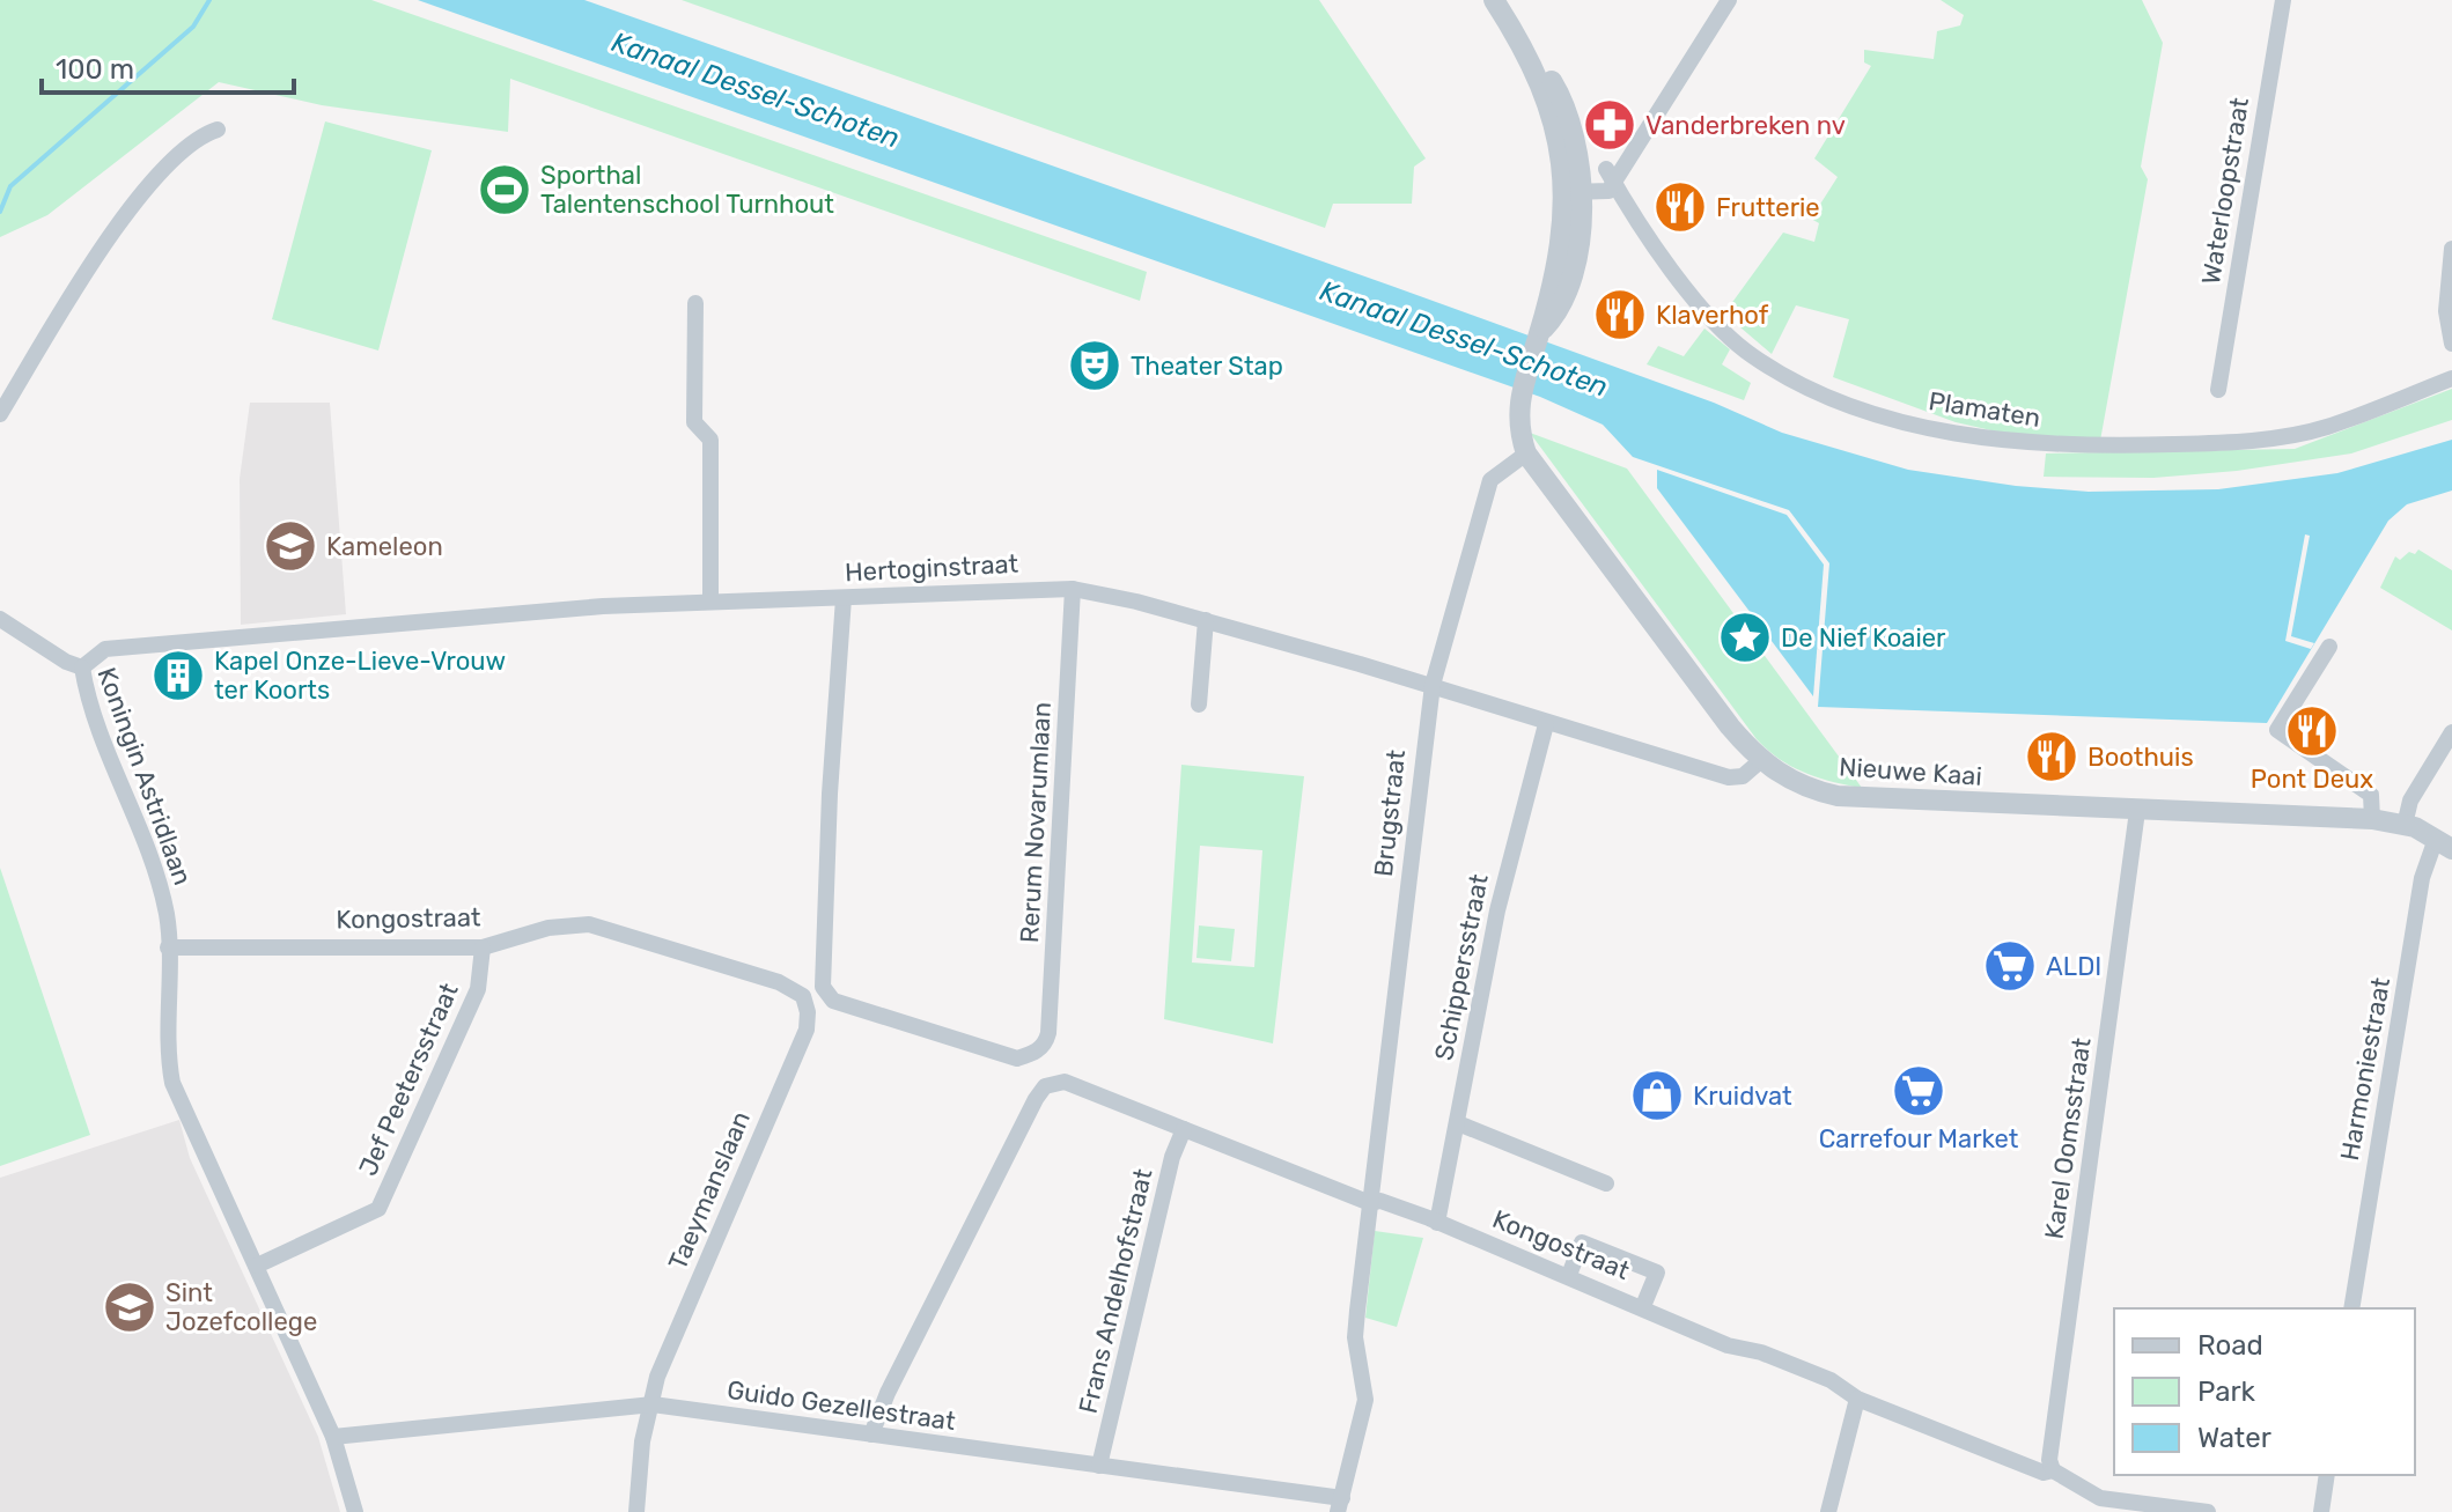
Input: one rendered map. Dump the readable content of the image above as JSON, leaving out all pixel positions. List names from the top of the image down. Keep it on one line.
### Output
{"streets":{"street":["Waterloopstraat","Plamaten","Hertoginstraat","Nieuwe Kaai","Koningin Astridlaan","Brugstraat","Rerum Novarumlaan","Kongostraat","Schippersstraat","Harmoniestraat","Jef Peetersstraat","Karel Oomsstraat","Taeymanslaan","Frans Andelhofstraat","Guido Gezellestraat"]},"crossings":[["Hertoginstraat","Nieuwe Kaai"],["Hertoginstraat","Koningin Astridlaan"],["Hertoginstraat","Brugstraat"],["Hertoginstraat","Rerum Novarumlaan"],["Hertoginstraat","Schippersstraat"],["Nieuwe Kaai","Brugstraat"],["Nieuwe Kaai","Harmoniestraat"],["Nieuwe Kaai","Karel Oomsstraat"],["Koningin Astridlaan","Kongostraat"],["Koningin Astridlaan","Jef Peetersstraat"],["Koningin Astridlaan","Guido Gezellestraat"],["Brugstraat","Kongostraat"],["Brugstraat","Guido Gezellestraat"],["Kongostraat","Schippersstraat"],["Kongostraat","Jef Peetersstraat"],["Kongostraat","Karel Oomsstraat"],["Kongostraat","Taeymanslaan"],["Kongostraat","Frans Andelhofstraat"],["Kongostraat","Guido Gezellestraat"],["Taeymanslaan","Guido Gezellestraat"],["Frans Andelhofstraat","Guido Gezellestraat"]],"water":["Kanaal Dessel-Schoten"],"places":{"pharmacy":["Vanderbreken nv"],"sports":["Sporthal Talentenschool Turnhout"],"restaurant":["Frutterie","Klaverhof","Pont Deux","Boothuis"],"theatre":["Theater Stap"],"school or university":["Kameleon","Sint Jozefcollege"],"place":["De Nief Koaier"],"building":["Kapel Onze-Lieve-Vrouw ter Koorts"],"supermarket":["ALDI","Carrefour Market"],"shop":["Kruidvat"]},"legend":["Road","Park","Water"],"scale_bar":"100 m"}
